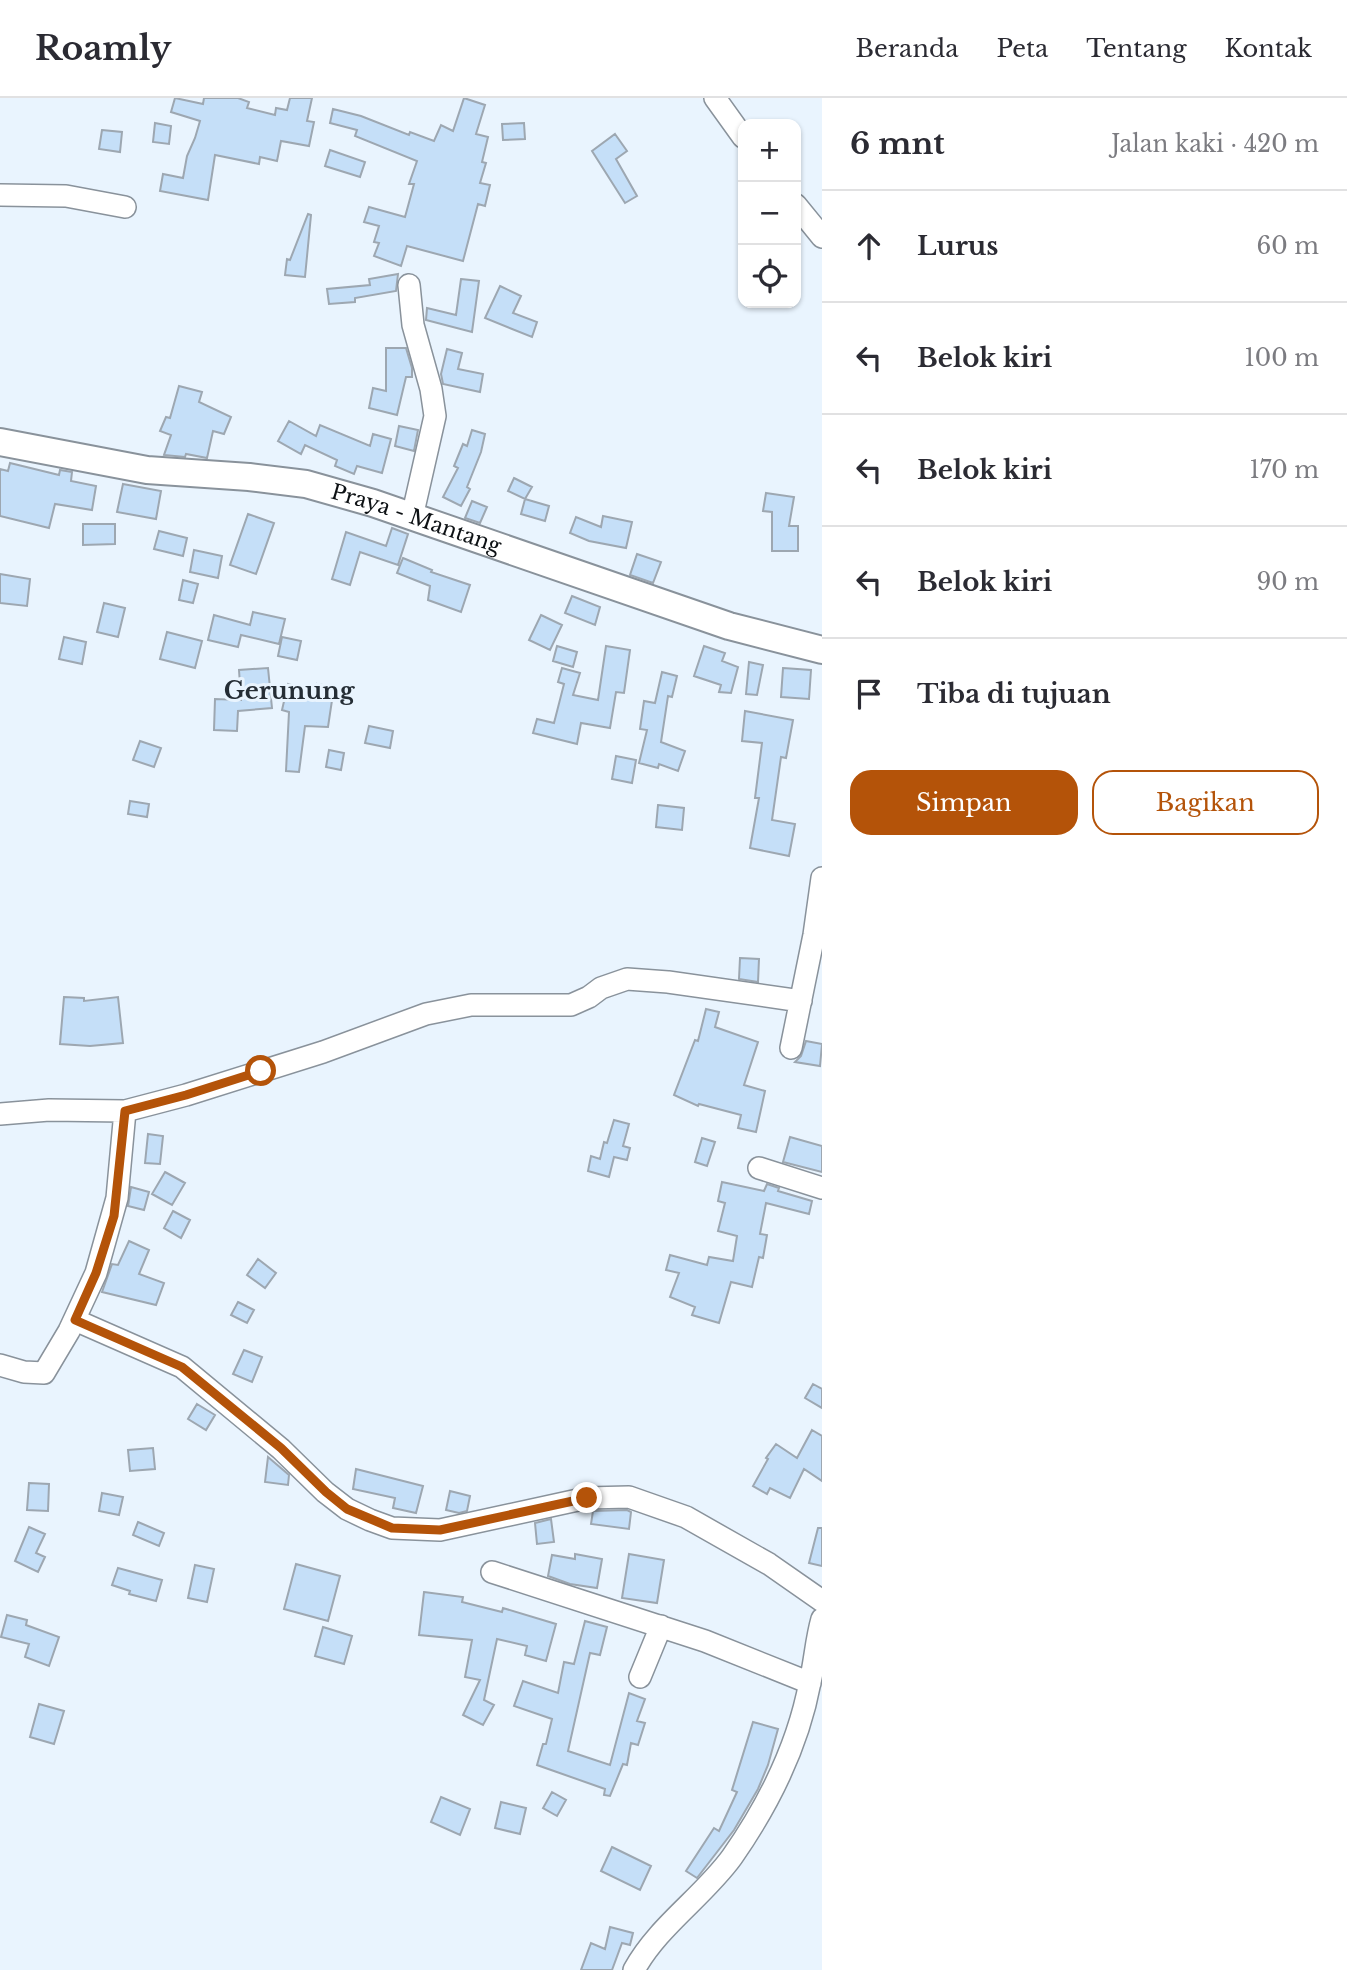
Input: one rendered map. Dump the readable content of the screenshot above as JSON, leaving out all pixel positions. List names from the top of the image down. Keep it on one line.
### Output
{"streets":{"main road":["Praya - Mantang"]},"districts":["Gerunung"],"page":{"header":"Roamly","nav":["Beranda","Peta","Tentang","Kontak"],"heading":["6 mnt","Jalan kaki · 420 m"],"map_buttons":["+","−"],"list":[["Lurus","60 m"],["Belok kiri","100 m"],["Belok kiri","170 m"],["Belok kiri","90 m"],"Tiba di tujuan"],"buttons":["Simpan","Bagikan"]}}
